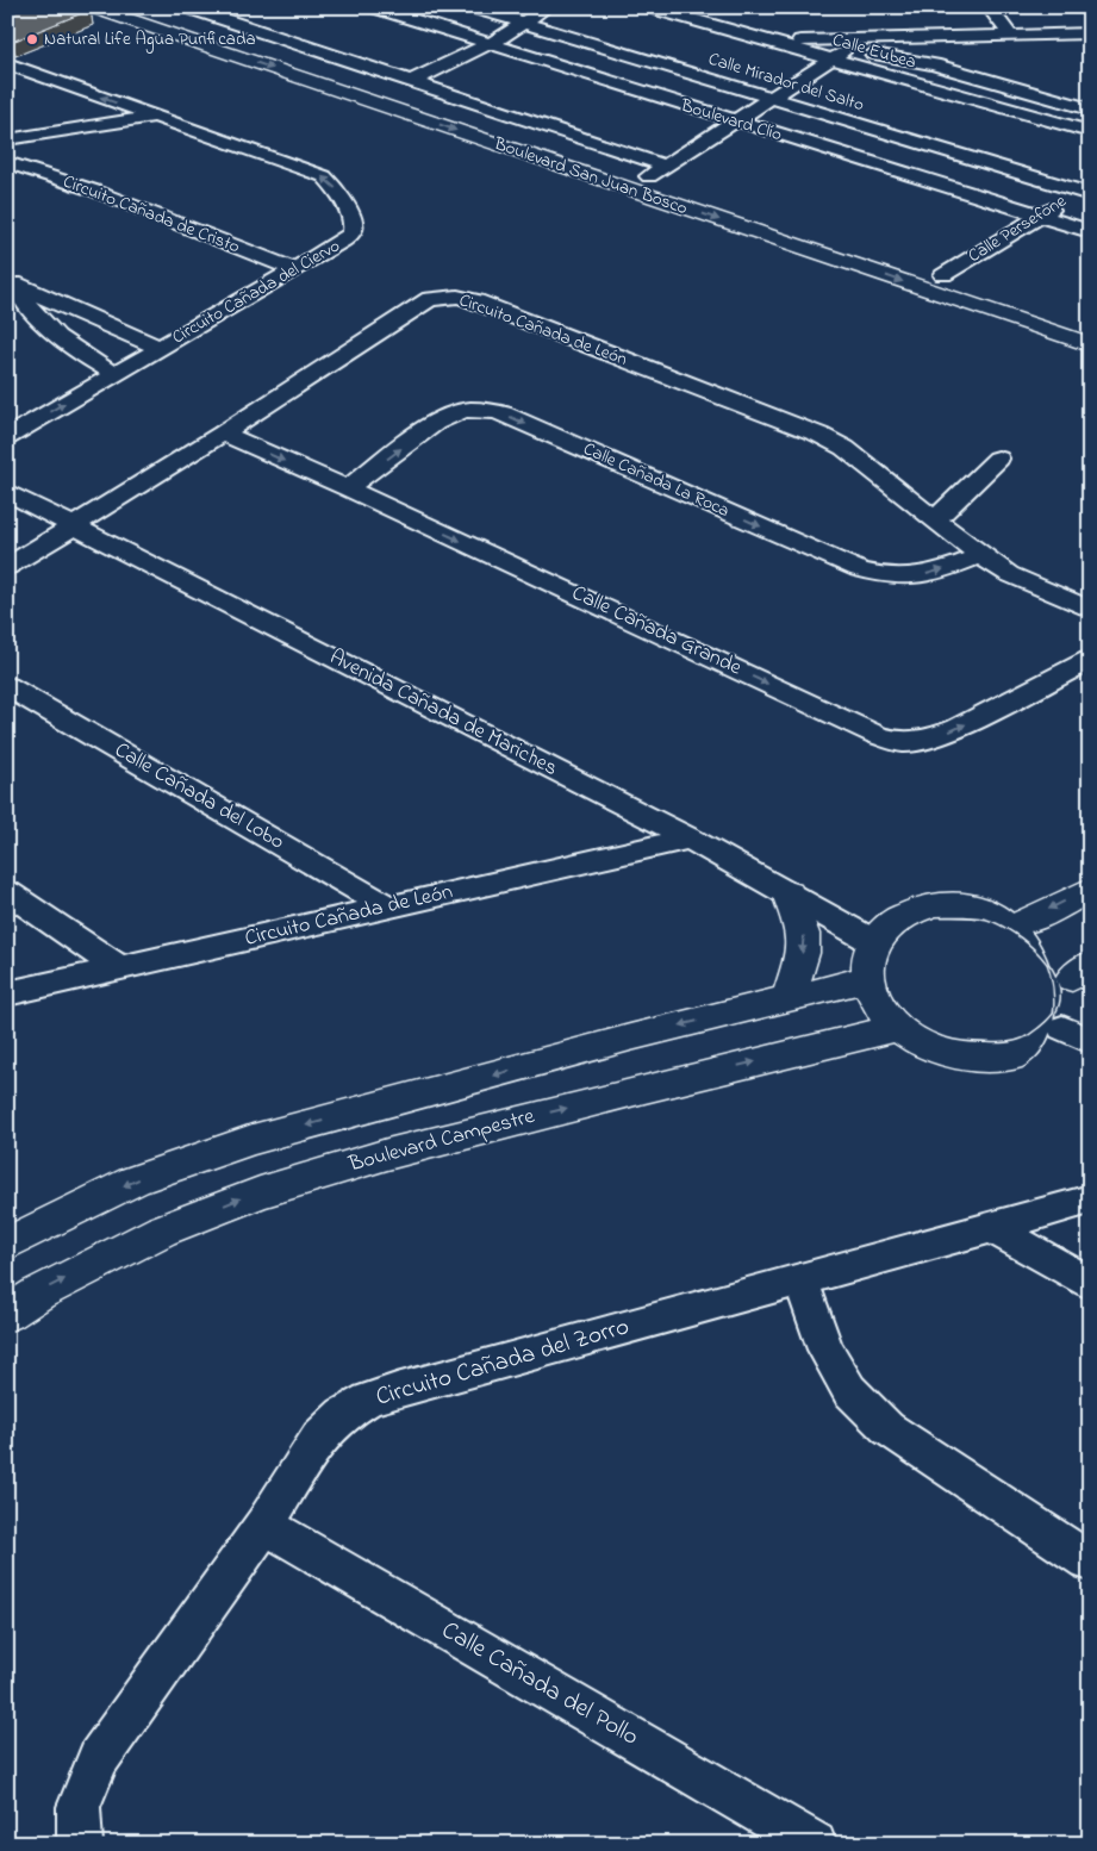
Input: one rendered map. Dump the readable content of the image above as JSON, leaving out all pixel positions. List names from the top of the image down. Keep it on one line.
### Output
{"streets":{"main road":["Boulevard San Juan Bosco","Boulevard Campestre"],"street":["Calle Eubea","Calle Mirador del Salto","Boulevard Clío","Circuito Cañada de Cristo","Calle Persefone","Circuito Cañada del Ciervo","Circuito Cañada de León","Calle Cañada La Roca","Calle Cañada Grande","Avenida Cañada de Mariches","Calle Cañada del Lobo","Circuito Cañada del Zorro","Calle Cañada del Pollo"]},"crossings":[["Calle Mirador del Salto","Calle Persefone"],["Boulevard Clío","Calle Persefone"],["Boulevard San Juan Bosco","Calle Persefone"],["Circuito Cañada de Cristo","Circuito Cañada del Ciervo"],["Circuito Cañada de León","Calle Cañada La Roca"],["Circuito Cañada de León","Calle Cañada Grande"],["Circuito Cañada de León","Avenida Cañada de Mariches"],["Circuito Cañada de León","Calle Cañada del Lobo"],["Calle Cañada La Roca","Calle Cañada Grande"],["Avenida Cañada de Mariches","Boulevard Campestre"],["Circuito Cañada del Zorro","Calle Cañada del Pollo"]],"one_way":["Calle Cañada La Roca","Calle Cañada Grande"],"places":["Natural Life Agua Purificada"]}
